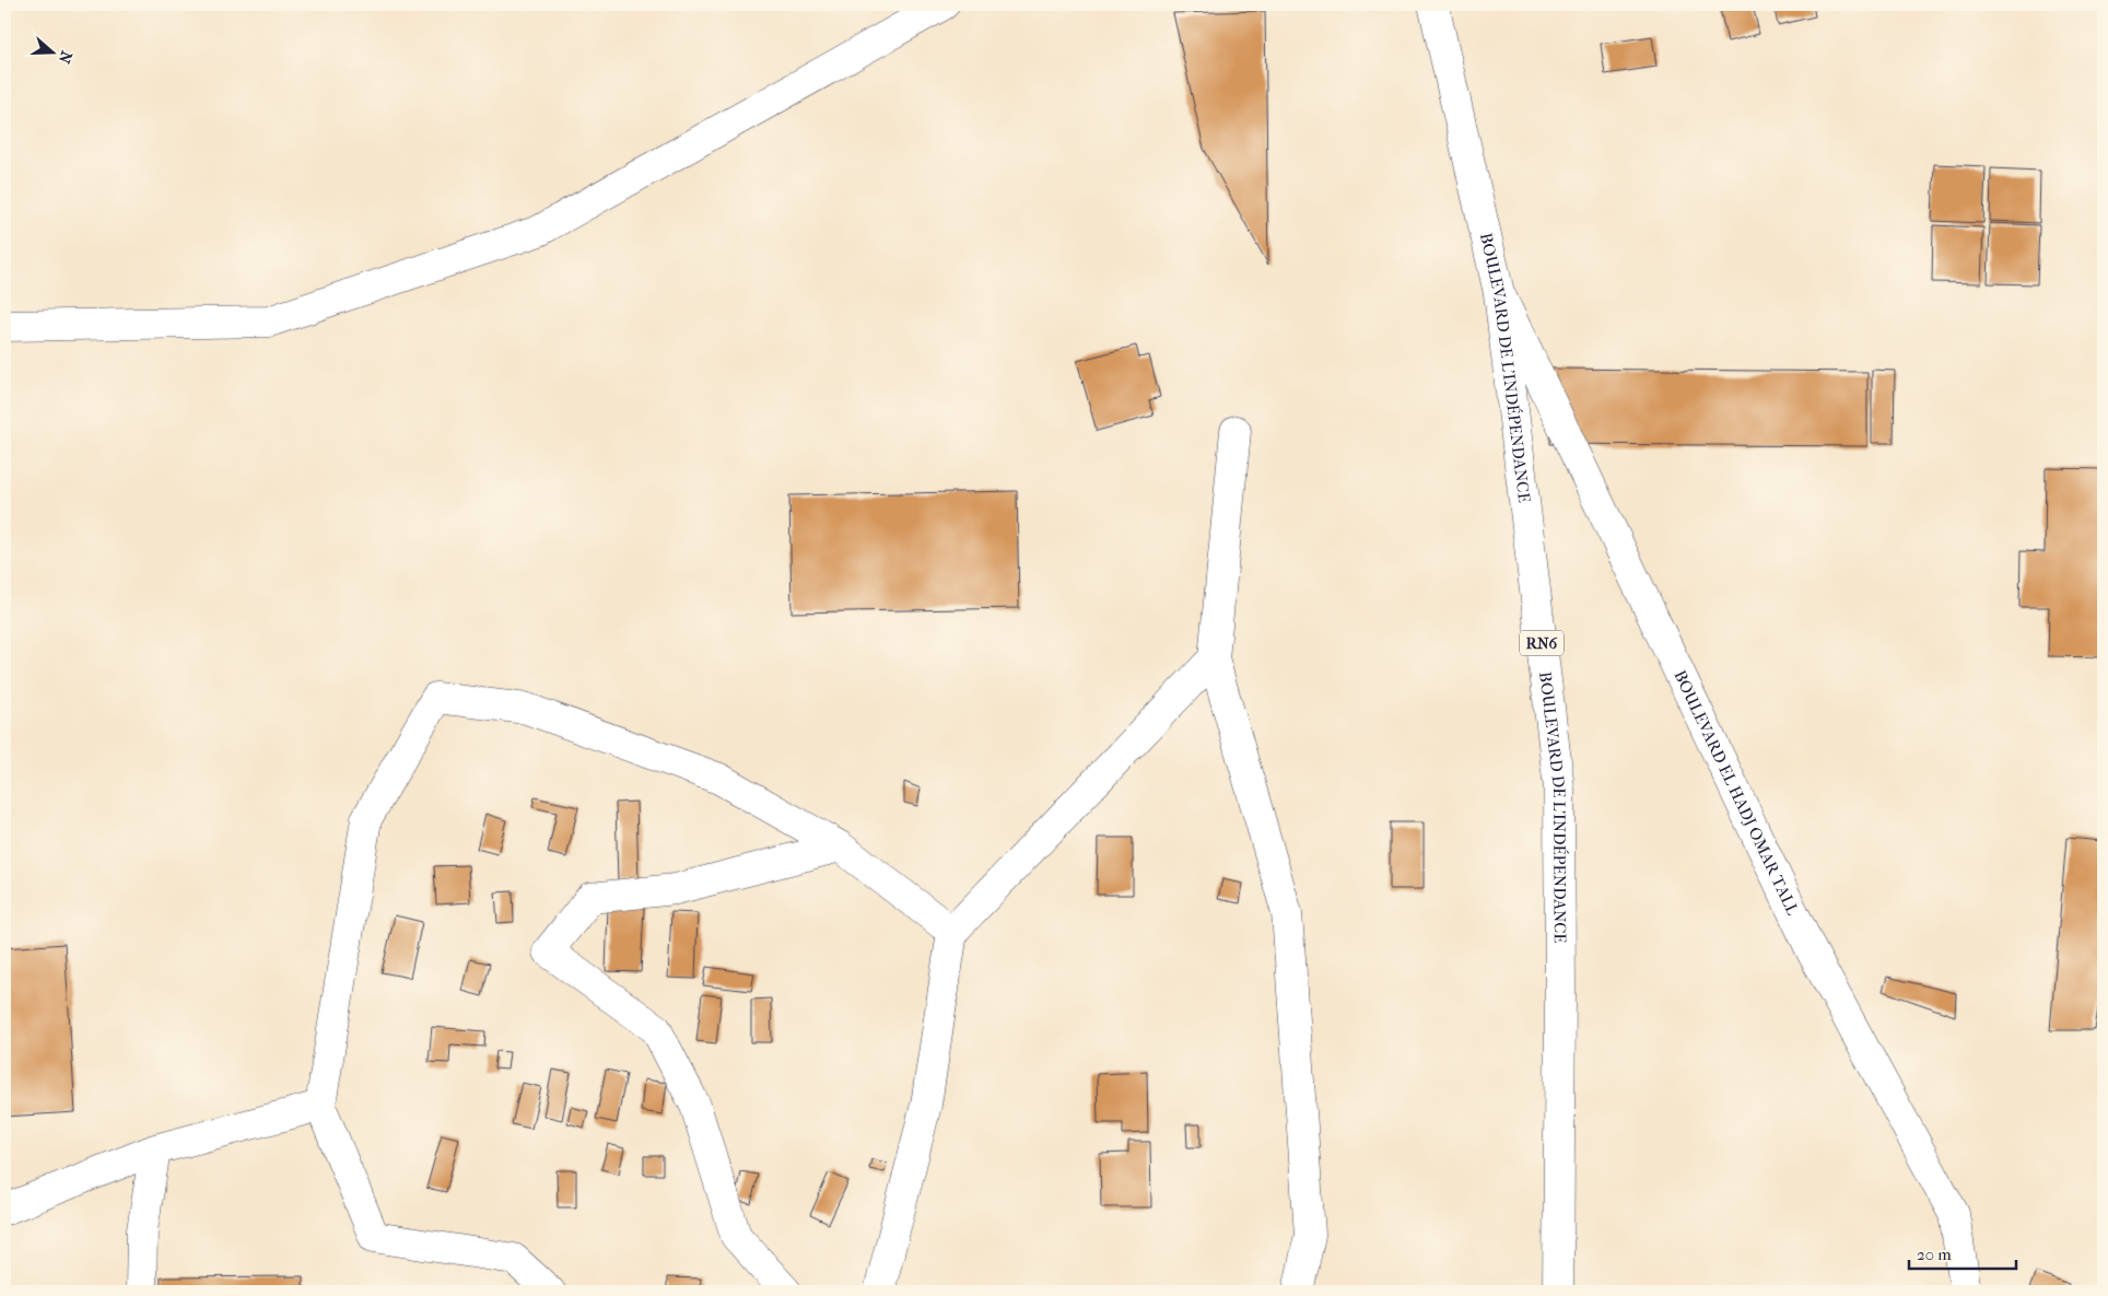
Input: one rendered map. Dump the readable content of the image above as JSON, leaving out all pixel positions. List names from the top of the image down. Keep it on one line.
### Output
{"streets":{"main road":["BOULEVARD DE L'INDÉPENDANCE","RN6","BOULEVARD EL HADJ OMAR TALL"]},"crossings":[["BOULEVARD DE L'INDÉPENDANCE","BOULEVARD EL HADJ OMAR TALL"]],"scale_bar":"20 m","north":"right"}
